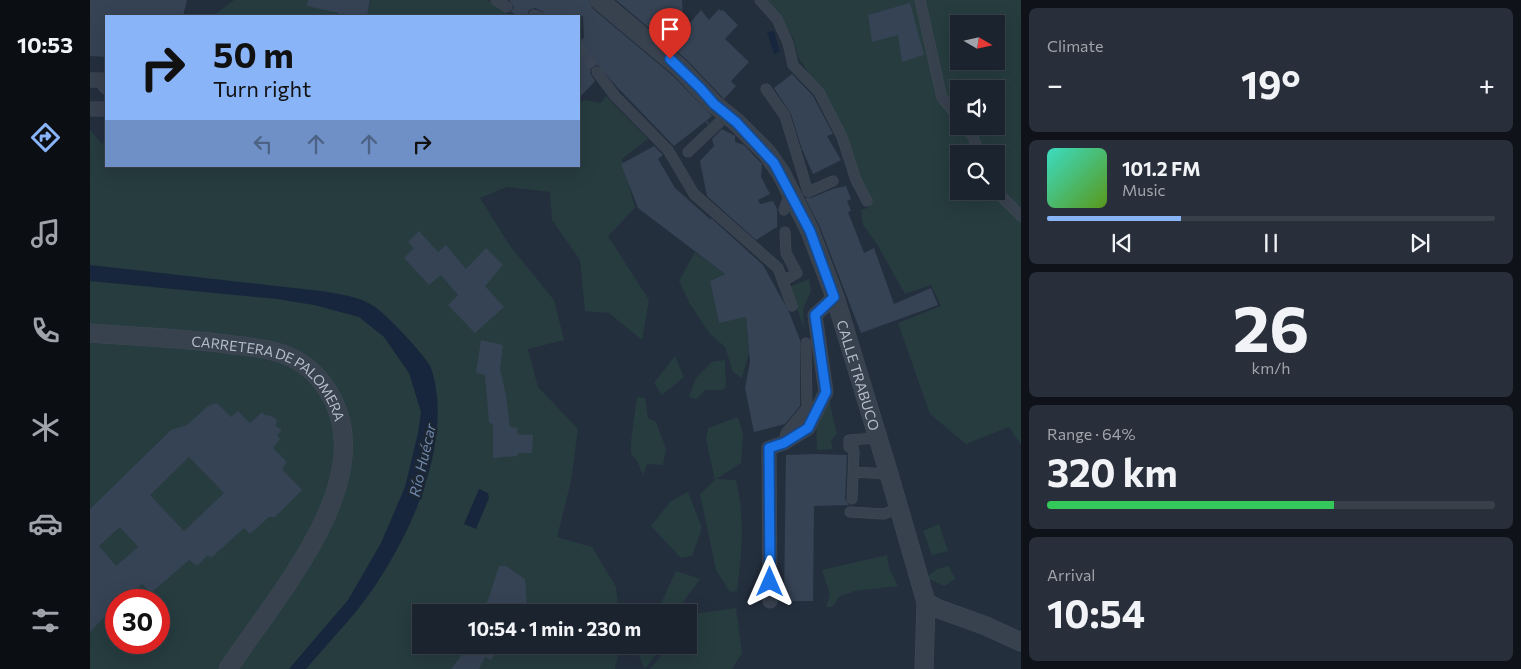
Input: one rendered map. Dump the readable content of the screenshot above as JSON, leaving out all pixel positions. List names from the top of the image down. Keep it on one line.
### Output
{"streets":{"street":["CALLE TRABUCO","CARRETERA DE PALOMERA"]},"water":["Río Huécar"],"north":"right","page":{"tabs":"10:53","tile":["Climate",["26","km/h"],["Range · 64%","320 km"],["Arrival","10:54"]],"turn":["50 m","Turn right"],"heat":["−","19°","+"],"song":["101.2 FM","Music"],"limit":"30","trip":"10:54 · 1 min · 230 m"}}
